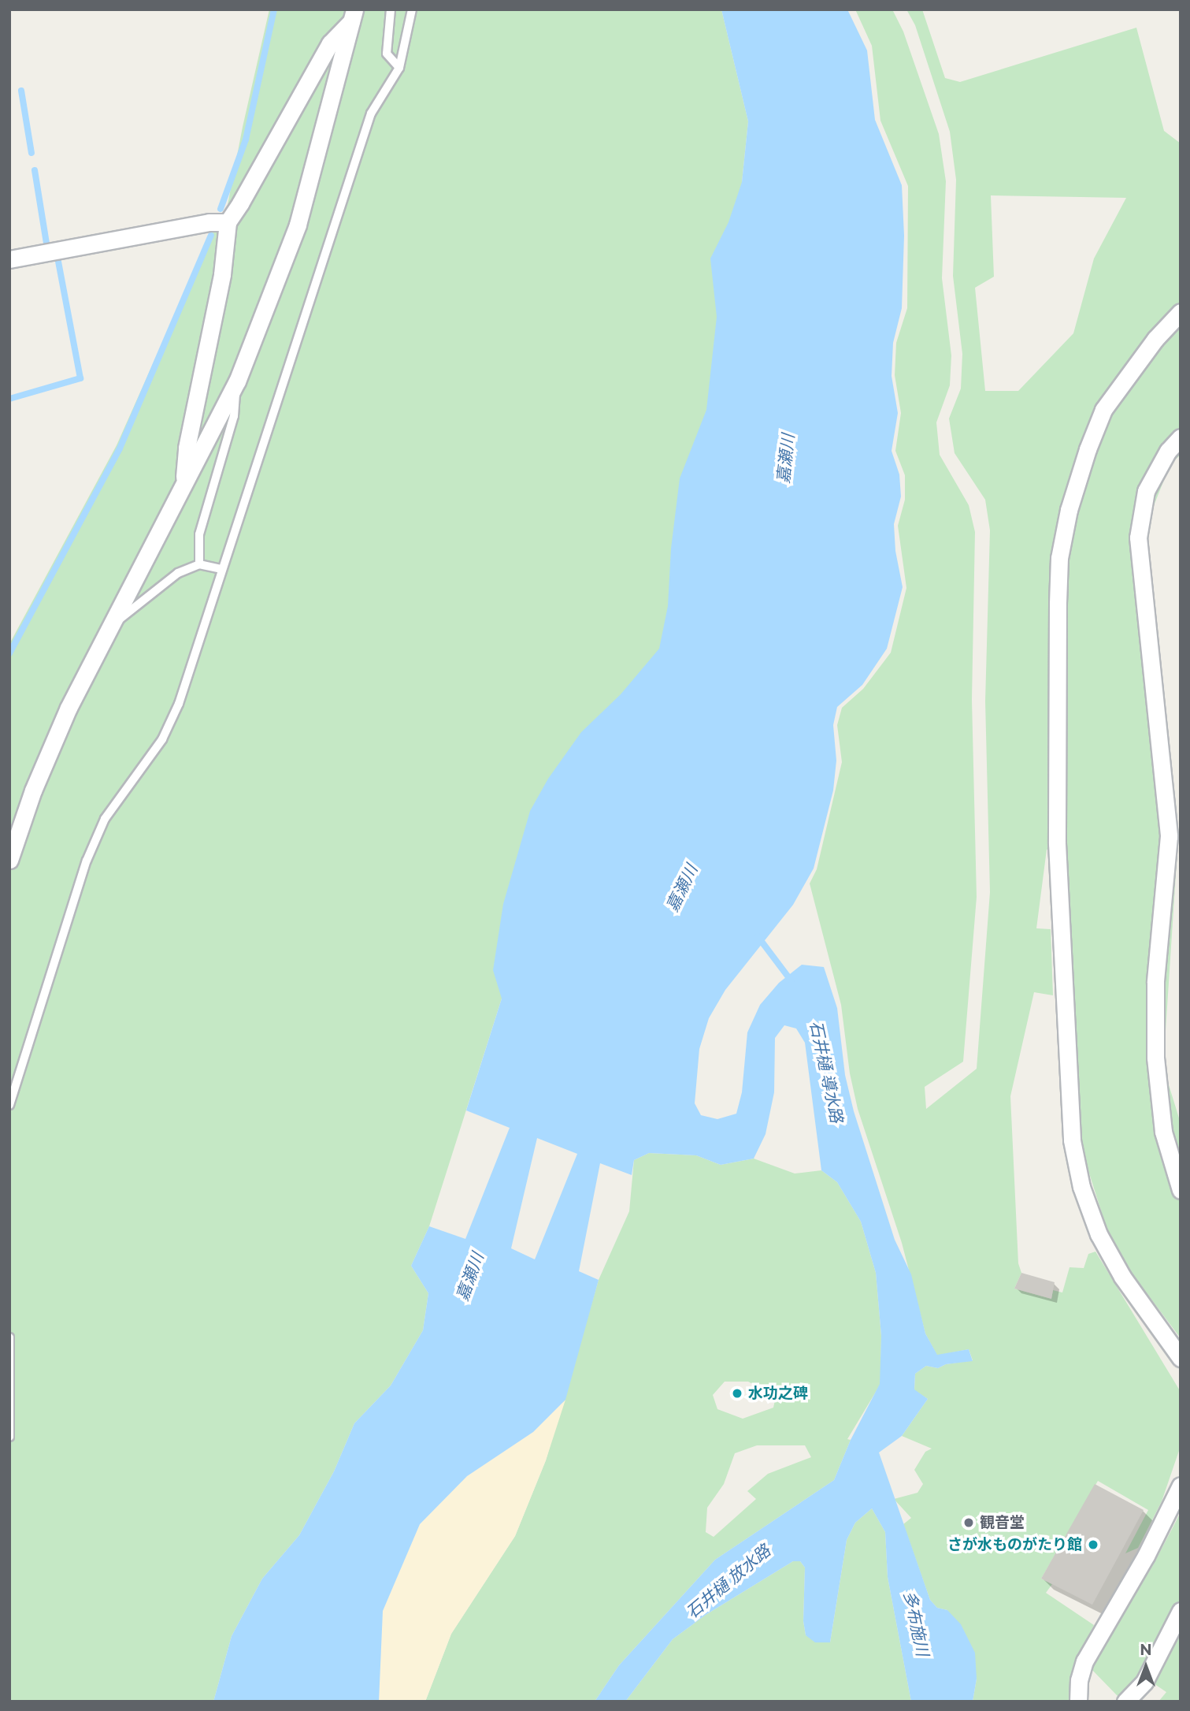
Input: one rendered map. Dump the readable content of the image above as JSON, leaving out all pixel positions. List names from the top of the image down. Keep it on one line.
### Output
{"water":["嘉瀬川","石井樋 導水路","石井樋 放水路","多布施川"],"places":["水功之碑","観音堂","さが水ものがたり館"],"north":"top"}
